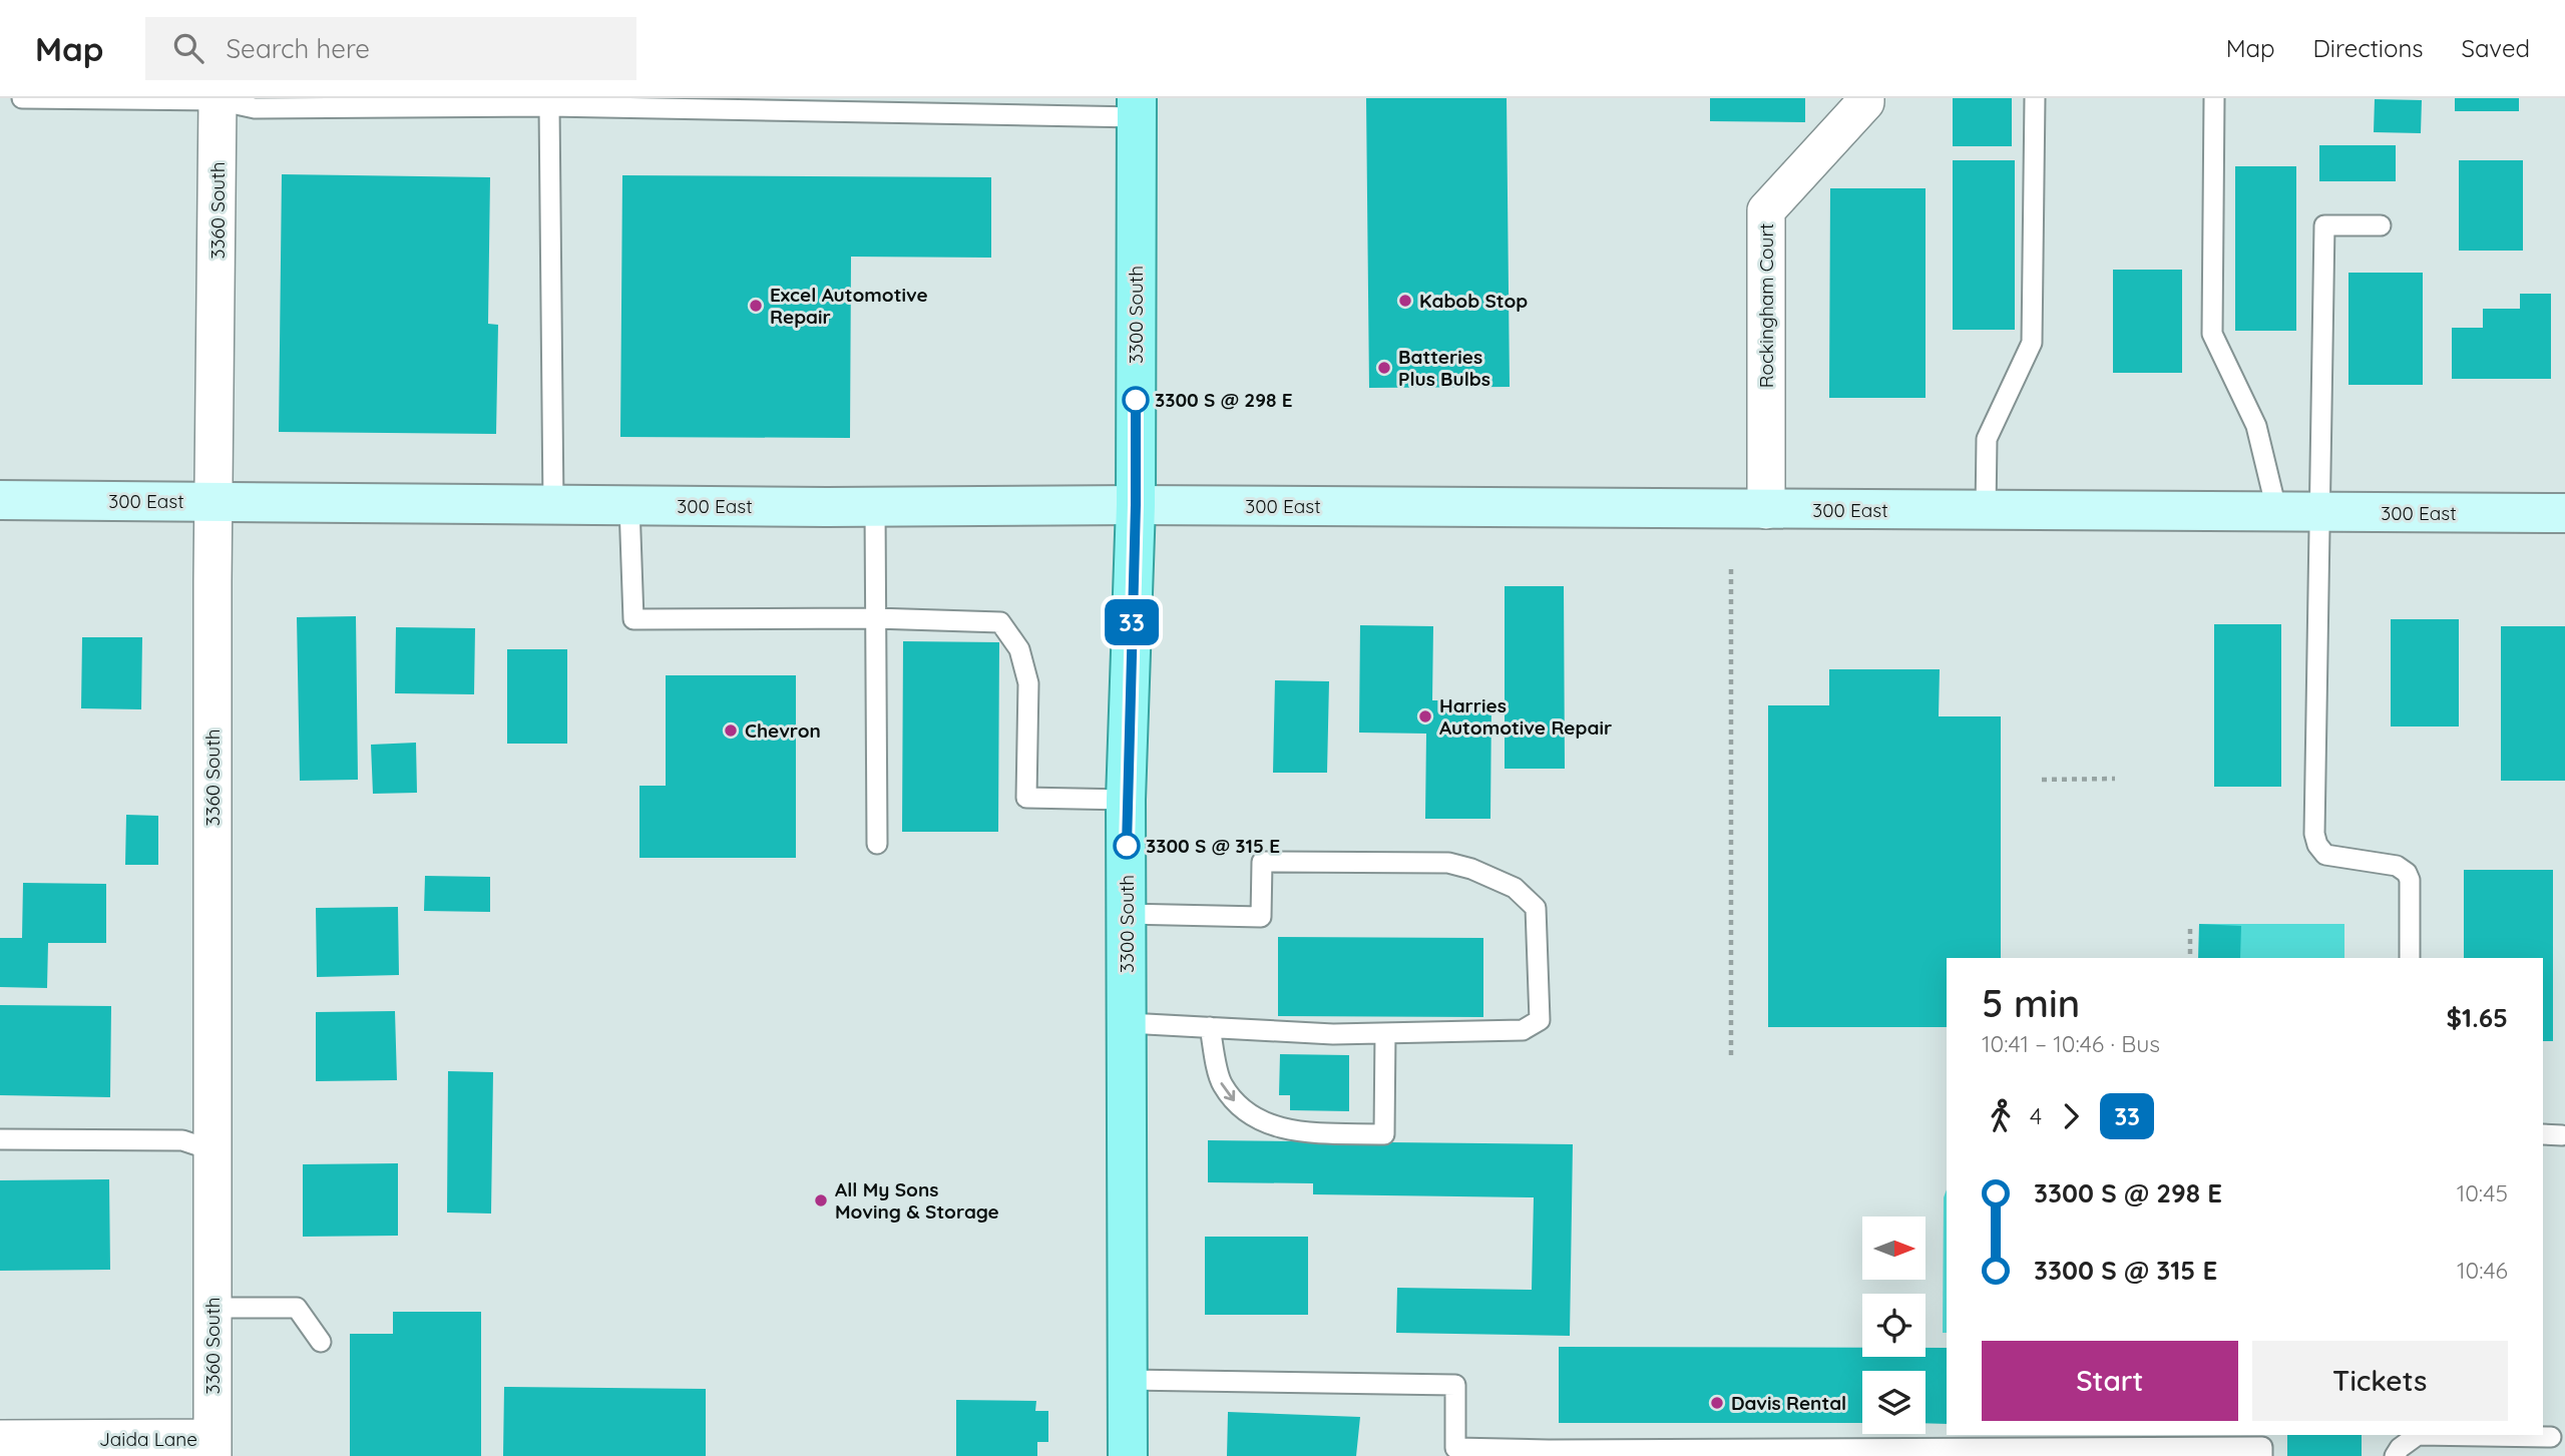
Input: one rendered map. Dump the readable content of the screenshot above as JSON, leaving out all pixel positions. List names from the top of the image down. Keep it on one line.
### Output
{"streets":{"main road":["3300 South"],"street":["3360 South","Rockingham Court","300 East","Jaida Lane"]},"crossings":[["3360 South","300 East"],["3360 South","Jaida Lane"],["Rockingham Court","300 East"],["3300 South","300 East"]],"places":["Kabob Stop","Excel Automotive Repair","Batteries Plus Bulbs","3300 S @ 298 E","Harries Automotive Repair","Chevron","3300 S @ 315 E","All My Sons Moving & Storage","Davis Rental"],"lines":["bus line 33"],"north":"right","page":{"header":"Map","search":"Search here","nav":["Map","Directions","Saved"],"on_map":"33","heading":["5 min","10:41 – 10:46 · Bus","$1.65"],"legs":["4","33"],"list":[{"name":"3300 S @ 298 E","value":"10:45"},{"name":"3300 S @ 315 E","value":"10:46"}],"buttons":["Start","Tickets"]}}
